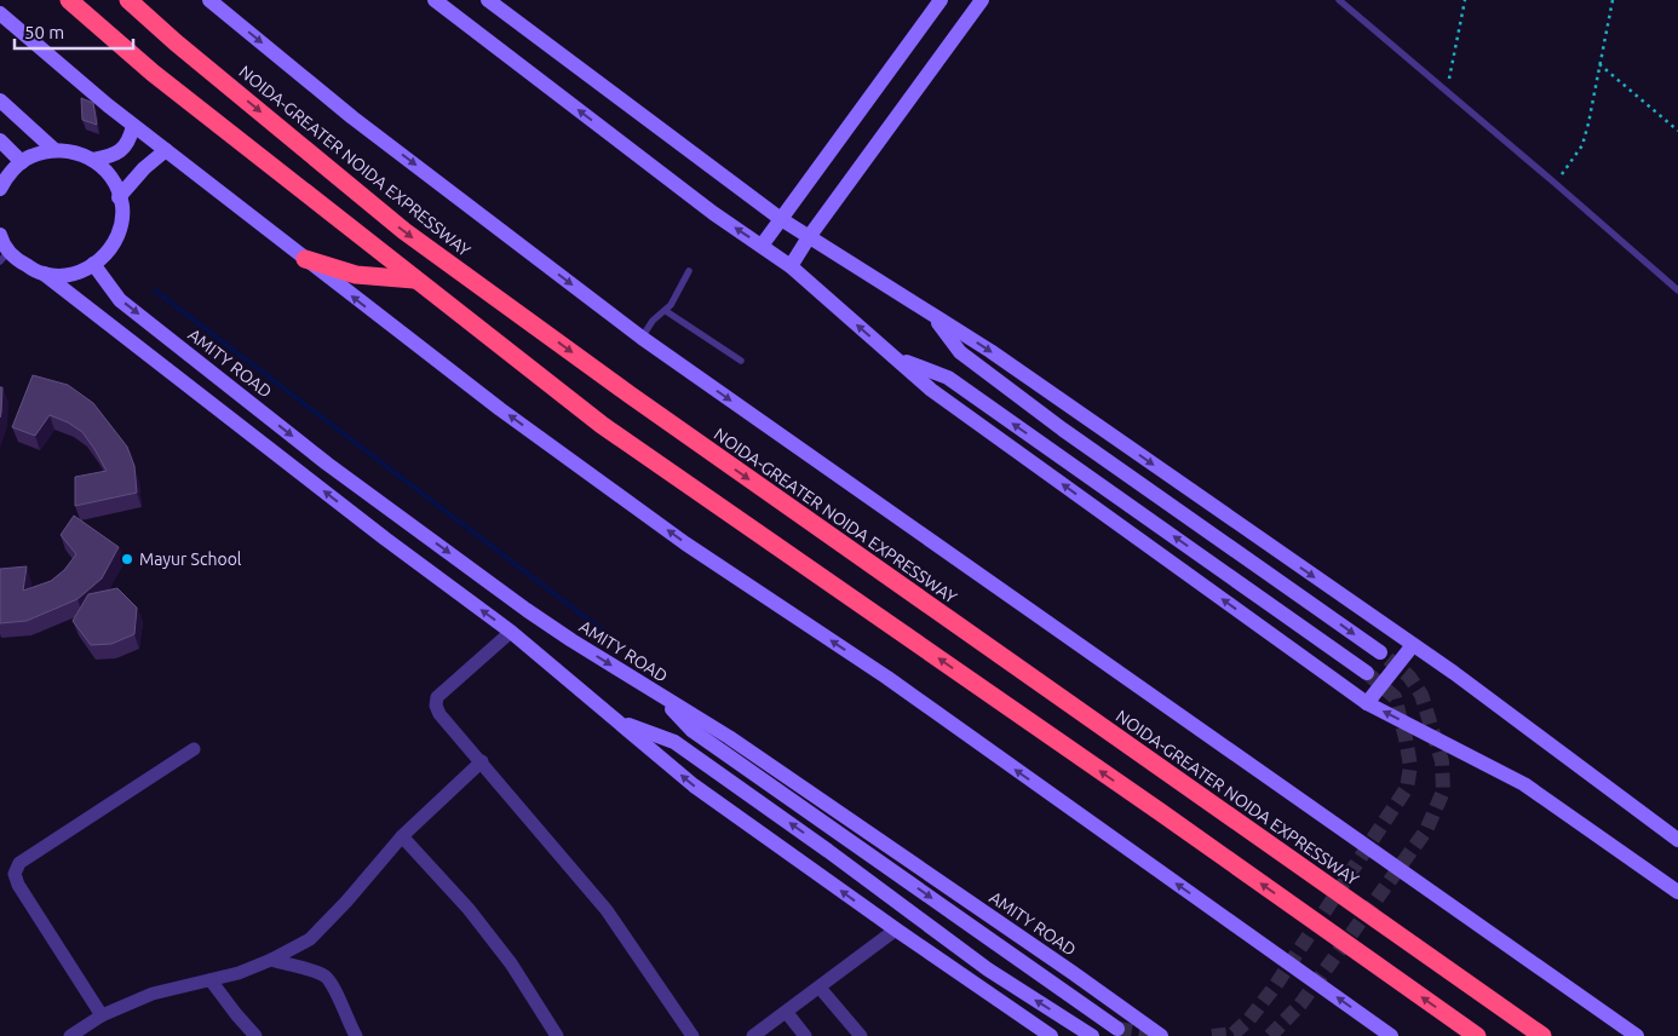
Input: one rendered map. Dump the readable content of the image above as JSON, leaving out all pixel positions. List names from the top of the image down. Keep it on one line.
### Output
{"streets":{"highway":["NOIDA-GREATER NOIDA EXPRESSWAY"],"street":["AMITY ROAD"]},"places":["Mayur School"],"scale_bar":"50 m"}
